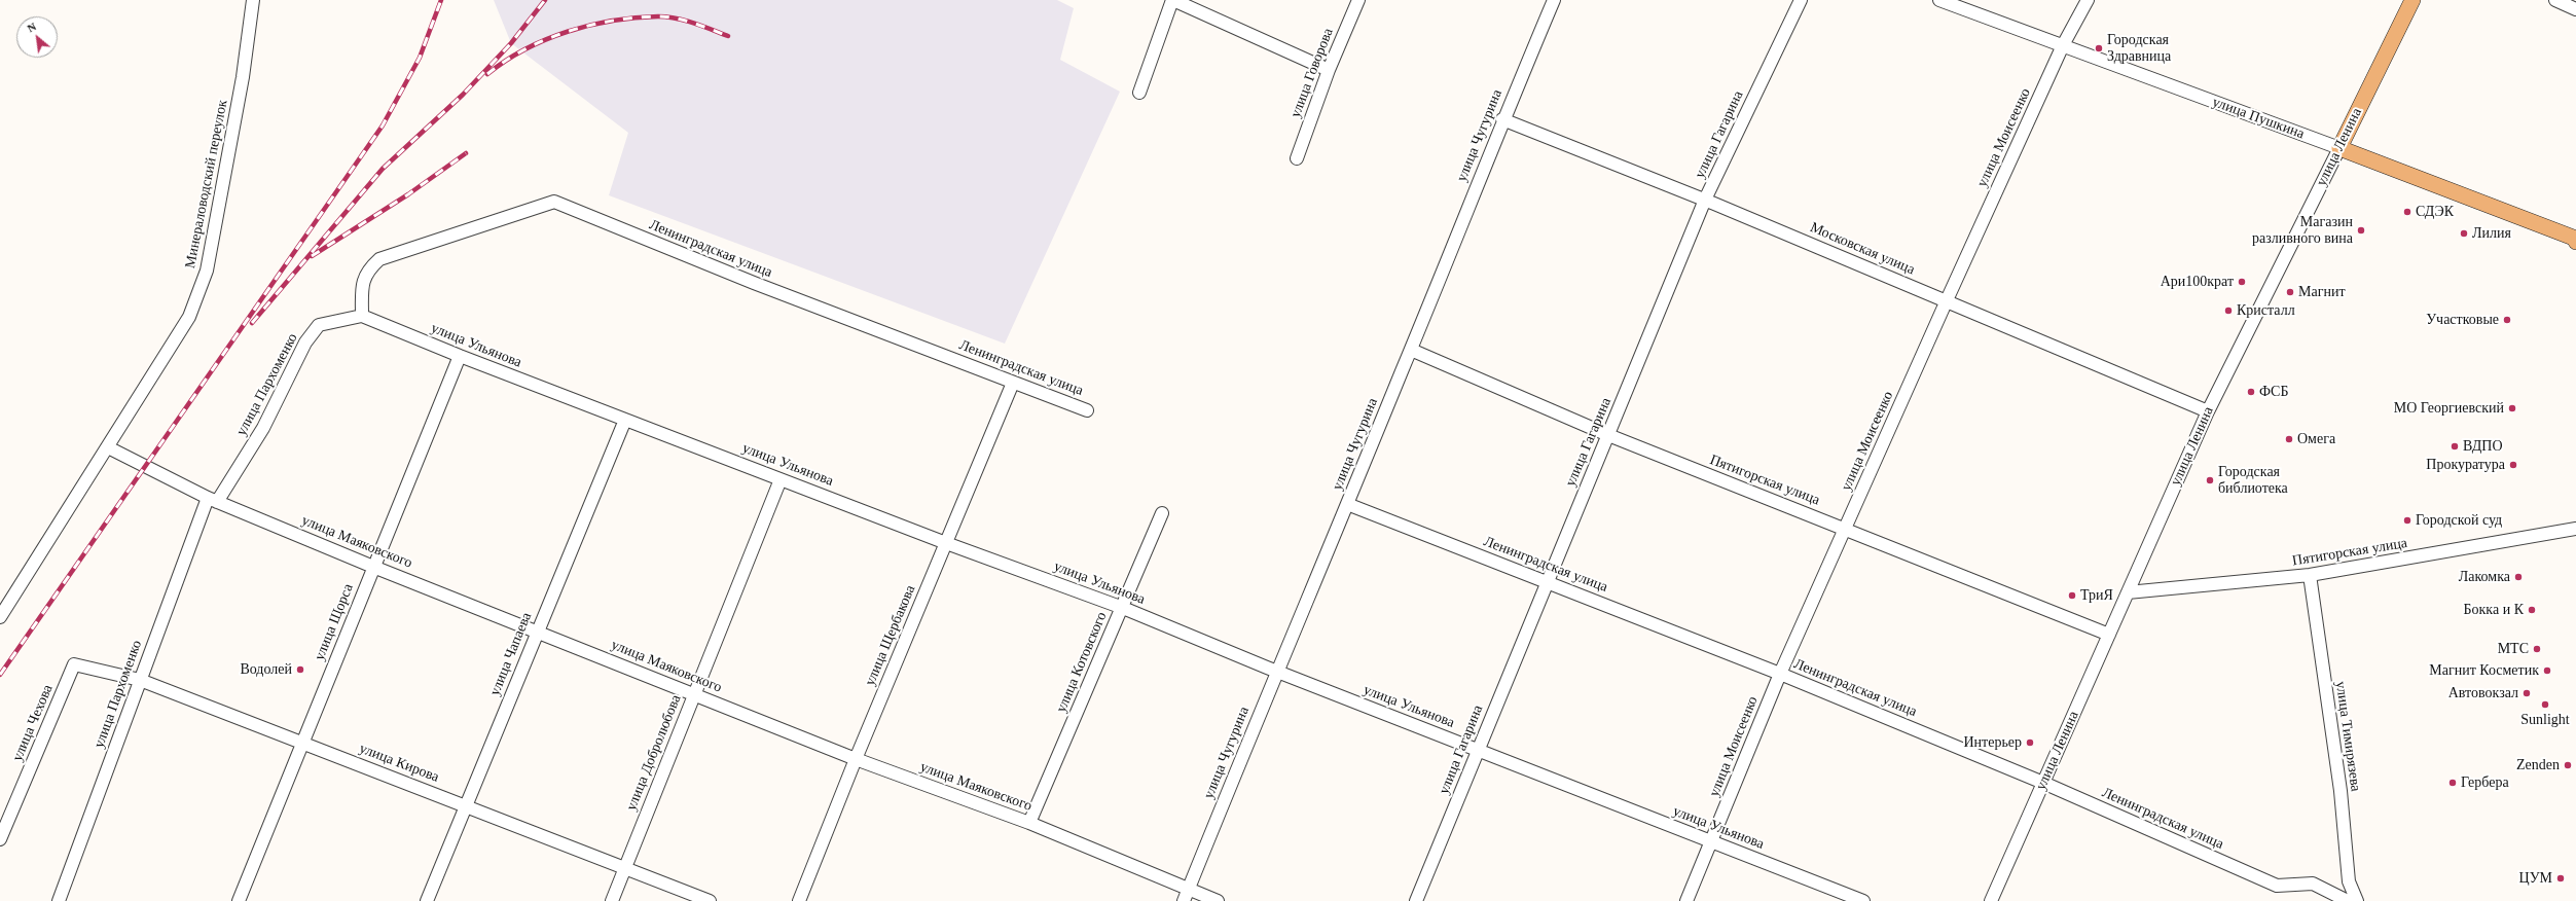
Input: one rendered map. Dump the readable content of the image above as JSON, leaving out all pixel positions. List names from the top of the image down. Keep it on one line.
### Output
{"streets":{"main road":["улица Пушкина","улица Ленина"],"street":["улица Говорова","улица Гагарина","улица Чугурина","улица Моисеенко","Минераловодский переулок","Ленинградская улица","Московская улица","улица Ульянова","улица Пархоменко","Пятигорская улица","улица Маяковского","улица Щорса","улица Щербакова","улица Чапаева","улица Котовского","улица Чехова","улица Тимирязева","улица Добролюбова","улица Кирова"]},"crossings":[["улица Пушкина","улица Моисеенко"],["улица Пушкина","улица Ленина"],["улица Гагарина","Ленинградская улица"],["улица Гагарина","Московская улица"],["улица Гагарина","улица Ульянова"],["улица Гагарина","Пятигорская улица"],["улица Чугурина","Ленинградская улица"],["улица Чугурина","Московская улица"],["улица Чугурина","улица Ульянова"],["улица Чугурина","Пятигорская улица"],["улица Чугурина","улица Маяковского"],["улица Моисеенко","Ленинградская улица"],["улица Моисеенко","Московская улица"],["улица Моисеенко","улица Ульянова"],["улица Моисеенко","Пятигорская улица"],["улица Ленина","Ленинградская улица"],["улица Ленина","Московская улица"],["улица Ленина","Пятигорская улица"],["Минераловодский переулок","улица Маяковского"],["Ленинградская улица","улица Ульянова"],["Ленинградская улица","улица Пархоменко"],["Ленинградская улица","улица Щербакова"],["улица Ульянова","улица Пархоменко"],["улица Ульянова","улица Щорса"],["улица Ульянова","улица Щербакова"],["улица Ульянова","улица Чапаева"],["улица Ульянова","улица Котовского"],["улица Ульянова","улица Добролюбова"],["улица Пархоменко","улица Маяковского"],["улица Пархоменко","улица Кирова"],["Пятигорская улица","улица Тимирязева"],["улица Маяковского","улица Щорса"],["улица Маяковского","улица Щербакова"],["улица Маяковского","улица Чапаева"],["улица Маяковского","улица Котовского"],["улица Маяковского","улица Добролюбова"],["улица Щорса","улица Кирова"],["улица Чапаева","улица Кирова"],["улица Чехова","улица Кирова"],["улица Добролюбова","улица Кирова"]],"places":["Городская Здравница","СДЭК","Магазин разливного вина","Лилия","Ари100крат","Магнит","Кристалл","Участковые","ФСБ","МО Георгиевский","Омега","ВДПО","Прокуратура","Городская библиотека","Городской суд","Лакомка","ТриЯ","Бокка и К","МТС","Водолей","Магнит Косметик","Автовокзал","Sunlight","Интерьер","Zenden","Гербера","ЦУМ"],"north":"top left"}
